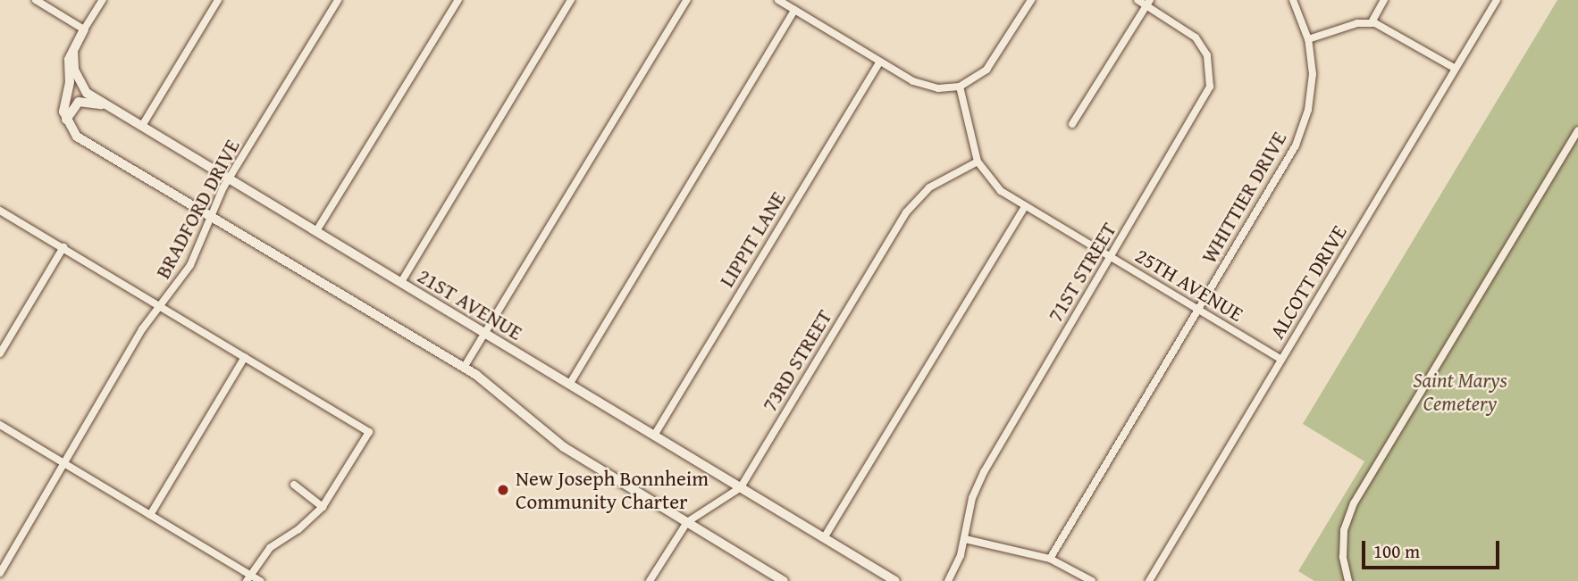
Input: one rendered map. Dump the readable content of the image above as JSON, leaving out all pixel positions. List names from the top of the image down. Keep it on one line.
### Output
{"streets":{"street":["WHITTIER DRIVE","BRADFORD DRIVE","LIPPIT LANE","71ST STREET","ALCOTT DRIVE","25TH AVENUE","21ST AVENUE","73RD STREET"]},"crossings":[["WHITTIER DRIVE","25TH AVENUE"],["BRADFORD DRIVE","21ST AVENUE"],["LIPPIT LANE","21ST AVENUE"],["71ST STREET","25TH AVENUE"],["ALCOTT DRIVE","25TH AVENUE"],["25TH AVENUE","73RD STREET"],["21ST AVENUE","73RD STREET"]],"parks":["Saint Marys Cemetery"],"places":["New Joseph Bonnheim Community Charter"],"scale_bar":"100 m"}
